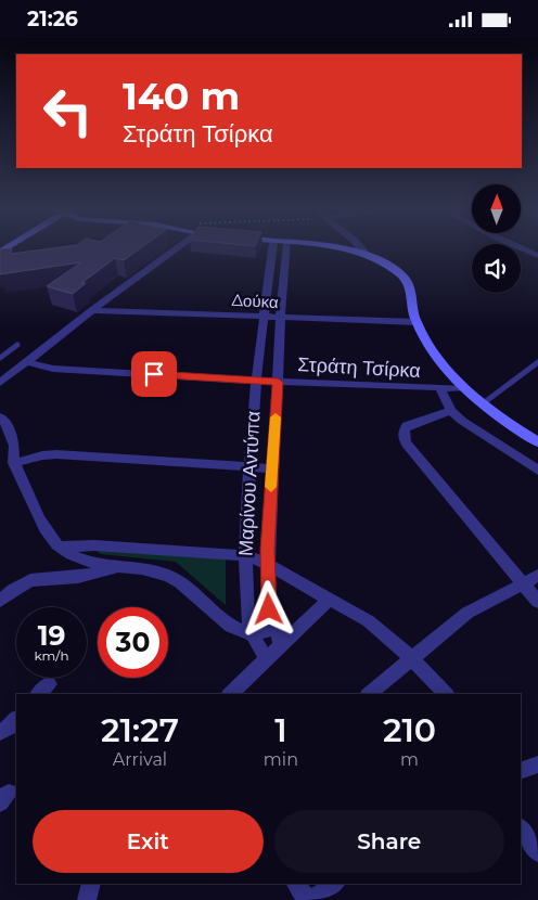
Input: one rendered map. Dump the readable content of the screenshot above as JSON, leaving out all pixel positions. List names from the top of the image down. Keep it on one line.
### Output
{"streets":{"street":["Δούκα","Στράτη Τσίρκα","Μαρίνου Αντύπα"]},"crossings":[["Δούκα","Μαρίνου Αντύπα"],["Στράτη Τσίρκα","Μαρίνου Αντύπα"]],"north":"top","page":{"status":"21:26","turn":["140 m","Στράτη Τσίρκα"],"speed":"19 km/h","limit":"30","eta":["21:27","Arrival","1","min","210","m"],"buttons":["Exit","Share"]}}
